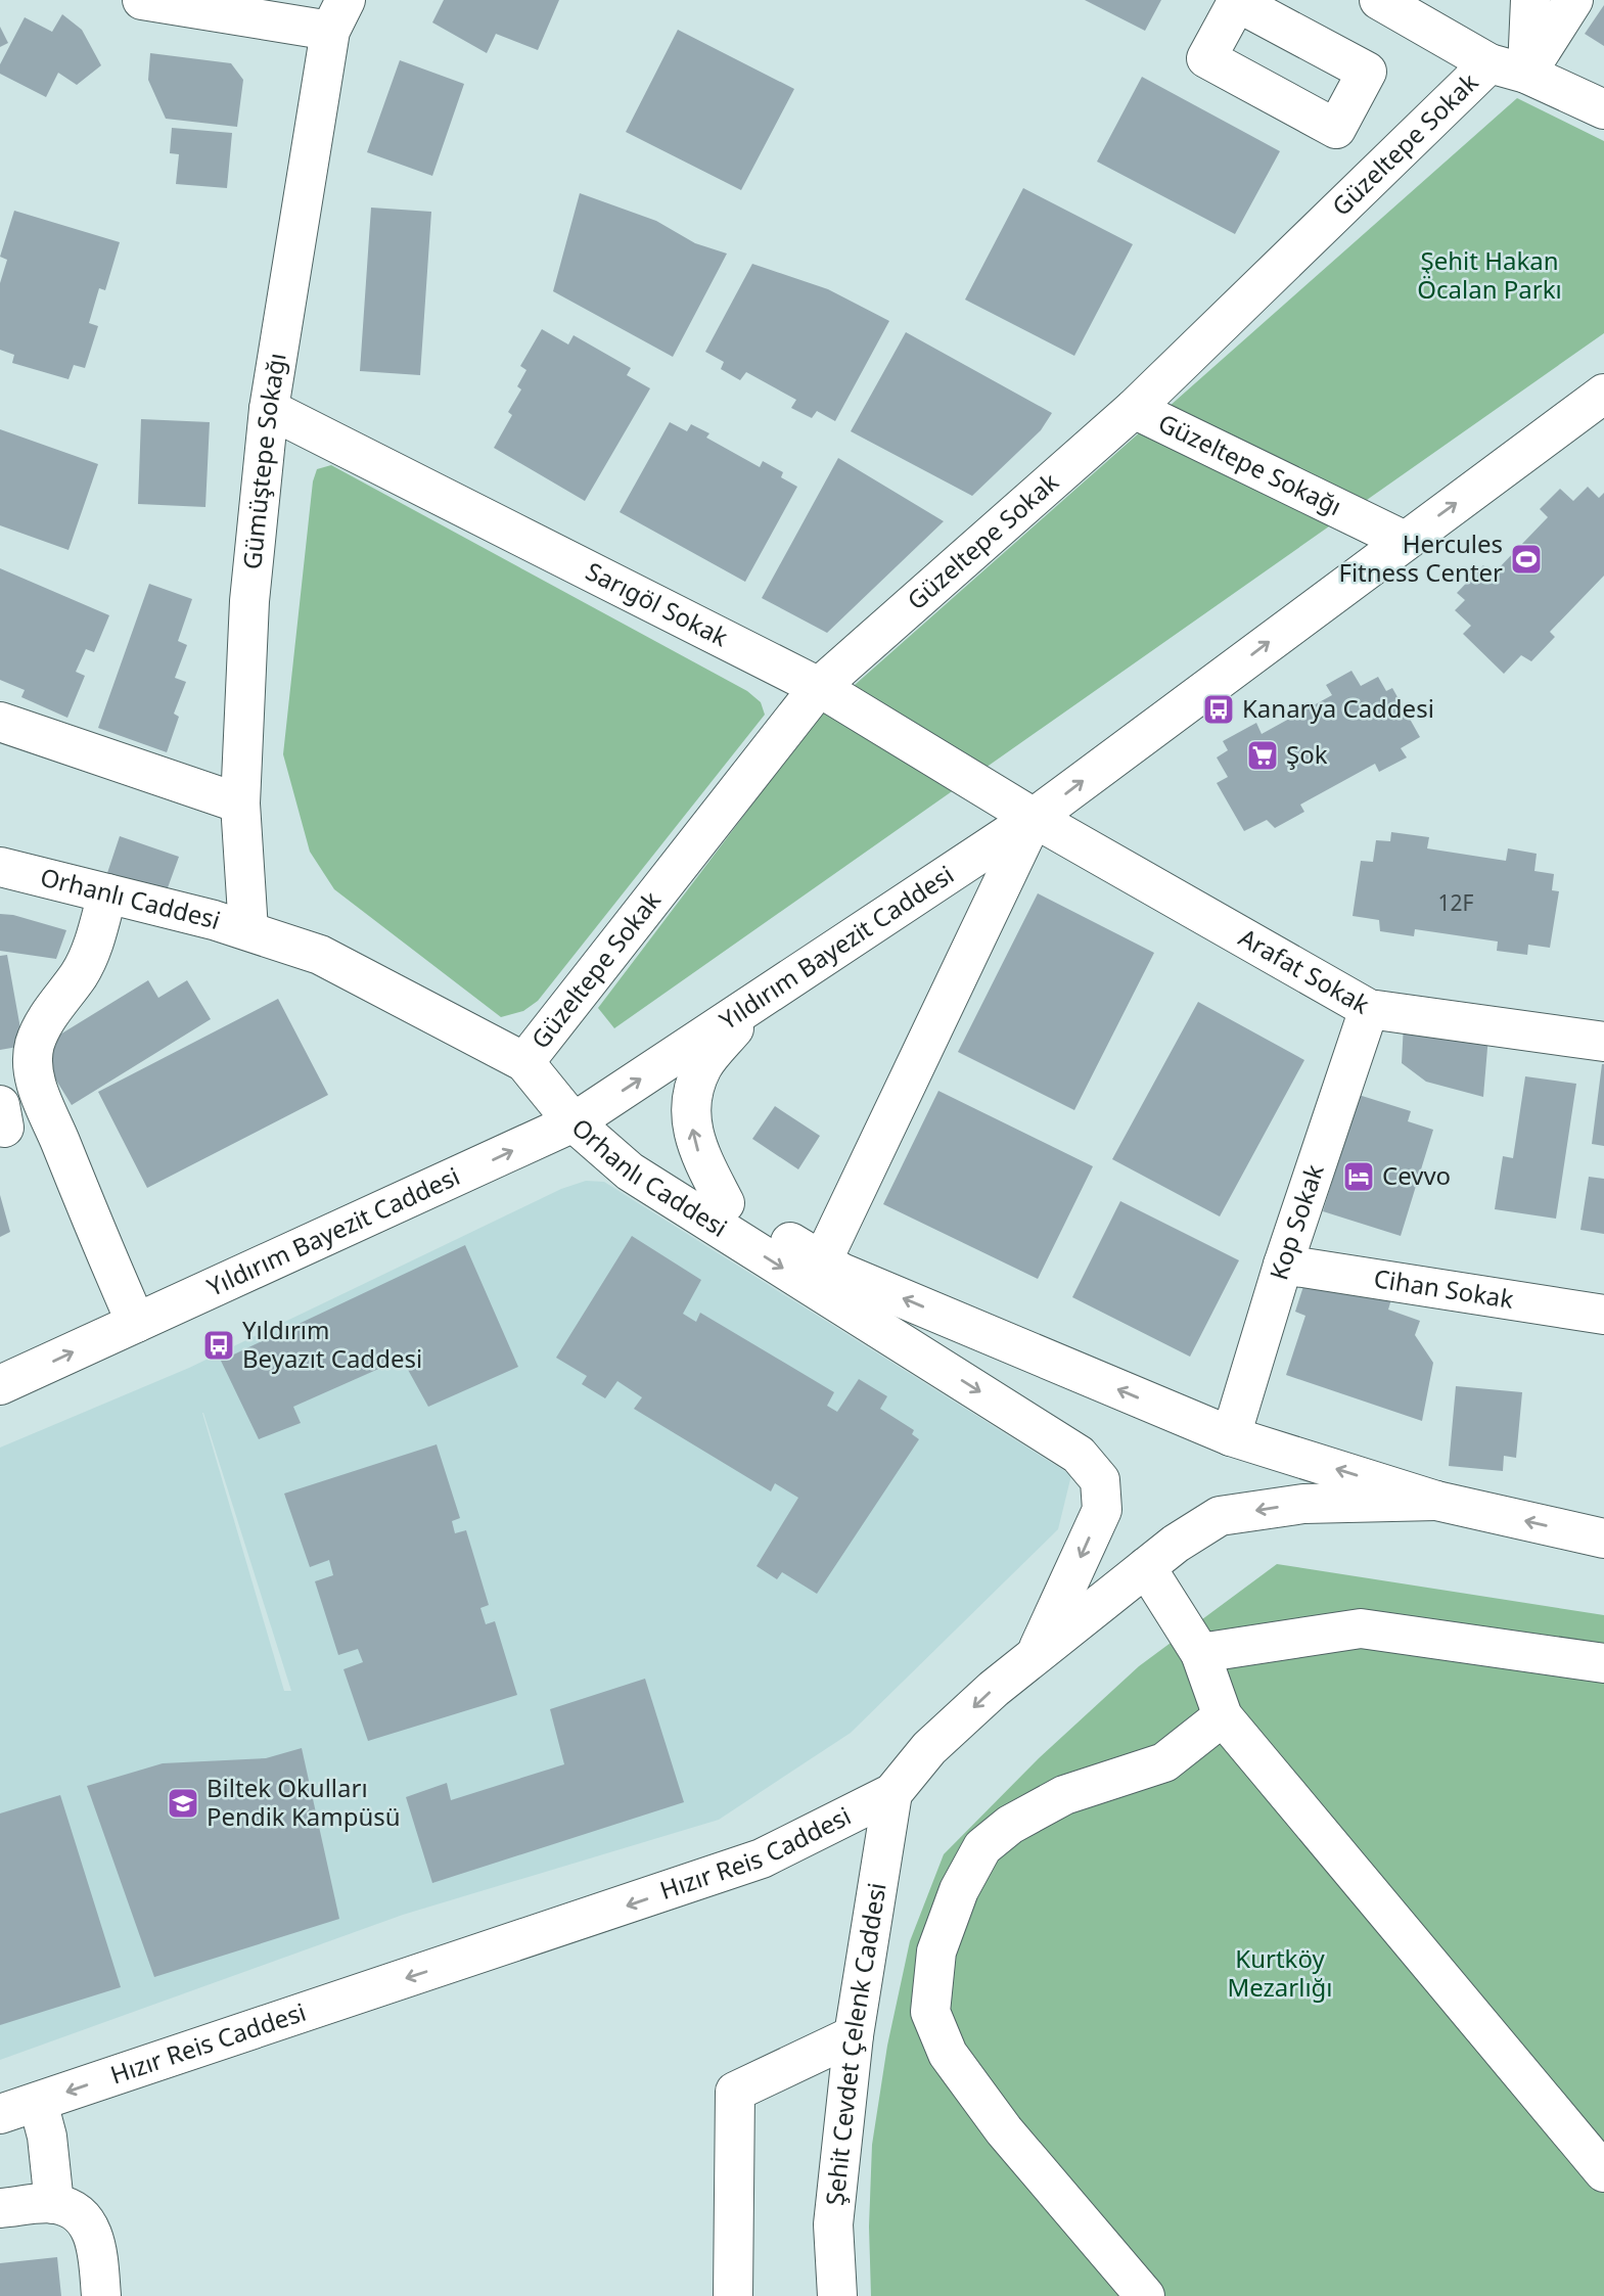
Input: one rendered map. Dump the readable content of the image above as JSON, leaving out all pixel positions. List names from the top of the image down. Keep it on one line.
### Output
{"streets":{"street":["Güzeltepe Sokak","Gümüştepe Sokağı","Güzeltepe Sokağı","Sarıgöl Sokak","Orhanlı Caddesi","Yıldırım Bayezit Caddesi","Arafat Sokak","Kop Sokak","Cihan Sokak","Hızır Reis Caddesi","Şehit Cevdet Çelenk Caddesi"]},"crossings":[["Güzeltepe Sokak","Güzeltepe Sokağı"],["Güzeltepe Sokak","Sarıgöl Sokak"],["Güzeltepe Sokak","Orhanlı Caddesi"],["Gümüştepe Sokağı","Sarıgöl Sokak"],["Gümüştepe Sokağı","Orhanlı Caddesi"],["Güzeltepe Sokağı","Yıldırım Bayezit Caddesi"],["Sarıgöl Sokak","Yıldırım Bayezit Caddesi"],["Sarıgöl Sokak","Arafat Sokak"],["Orhanlı Caddesi","Yıldırım Bayezit Caddesi"],["Orhanlı Caddesi","Hızır Reis Caddesi"],["Yıldırım Bayezit Caddesi","Arafat Sokak"],["Arafat Sokak","Kop Sokak"],["Kop Sokak","Cihan Sokak"],["Hızır Reis Caddesi","Şehit Cevdet Çelenk Caddesi"]],"one_way":["Yıldırım Bayezit Caddesi","Hızır Reis Caddesi"],"parks":["Şehit Hakan Öcalan Parkı","Kurtköy Mezarlığı"],"places":{"sports":["Hercules Fitness Center"],"bus stop":["Kanarya Caddesi","Yıldırım Beyazıt Caddesi"],"supermarket":["Şok"],"hotel":["Cevvo"],"school or university":["Biltek Okulları Pendik Kampüsü"]},"house_numbers":["12F"]}
